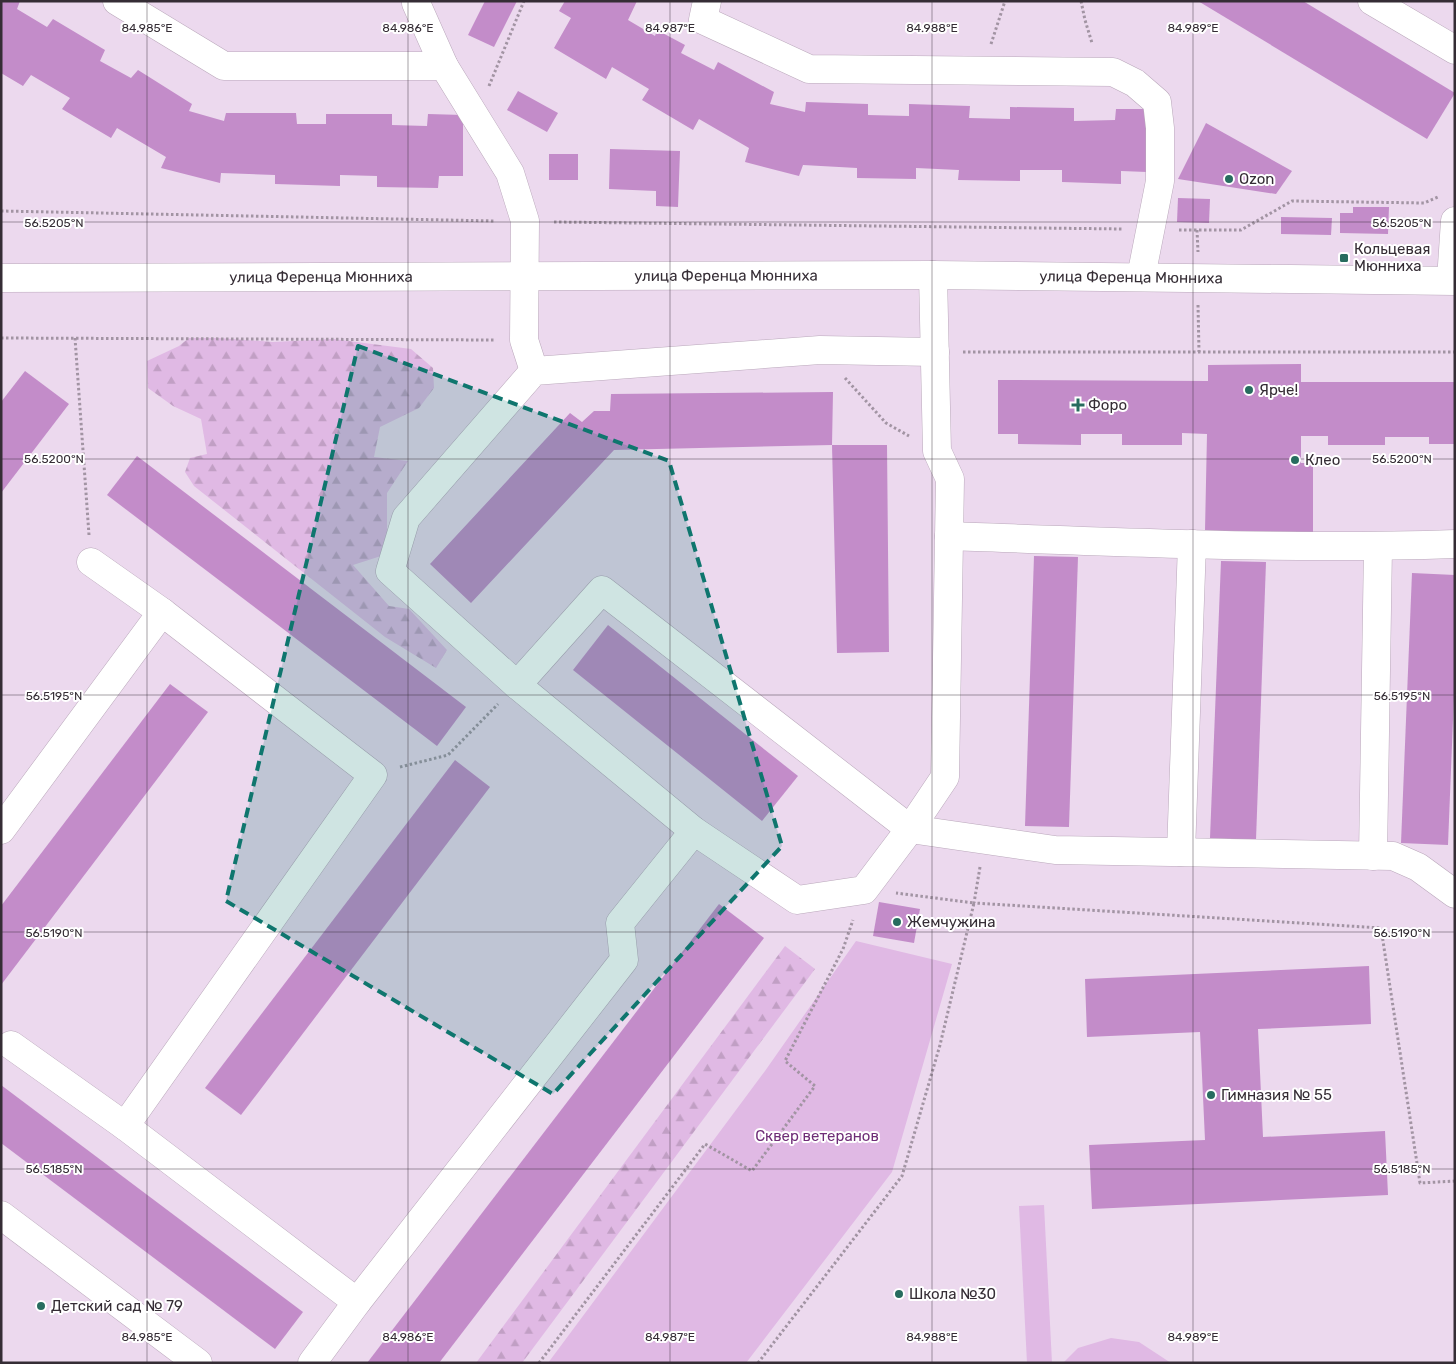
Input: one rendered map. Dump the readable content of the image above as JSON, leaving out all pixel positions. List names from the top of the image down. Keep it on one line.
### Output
{"streets":{"street":["улица Ференца Мюнниха"]},"parks":["Сквер ветеранов"],"places":{"other":["Ozon","Ярче!","Клео","Жемчужина","Гимназия № 55","Школа №30","Детский сад № 79"],"transit":["Кольцевая Мюнниха"],"health":["Форо"]},"coordinates":["84.985°E","84.986°E","84.987°E","84.988°E","84.989°E","56.5205°N","56.5200°N","56.5195°N","56.5190°N","56.5185°N"]}
